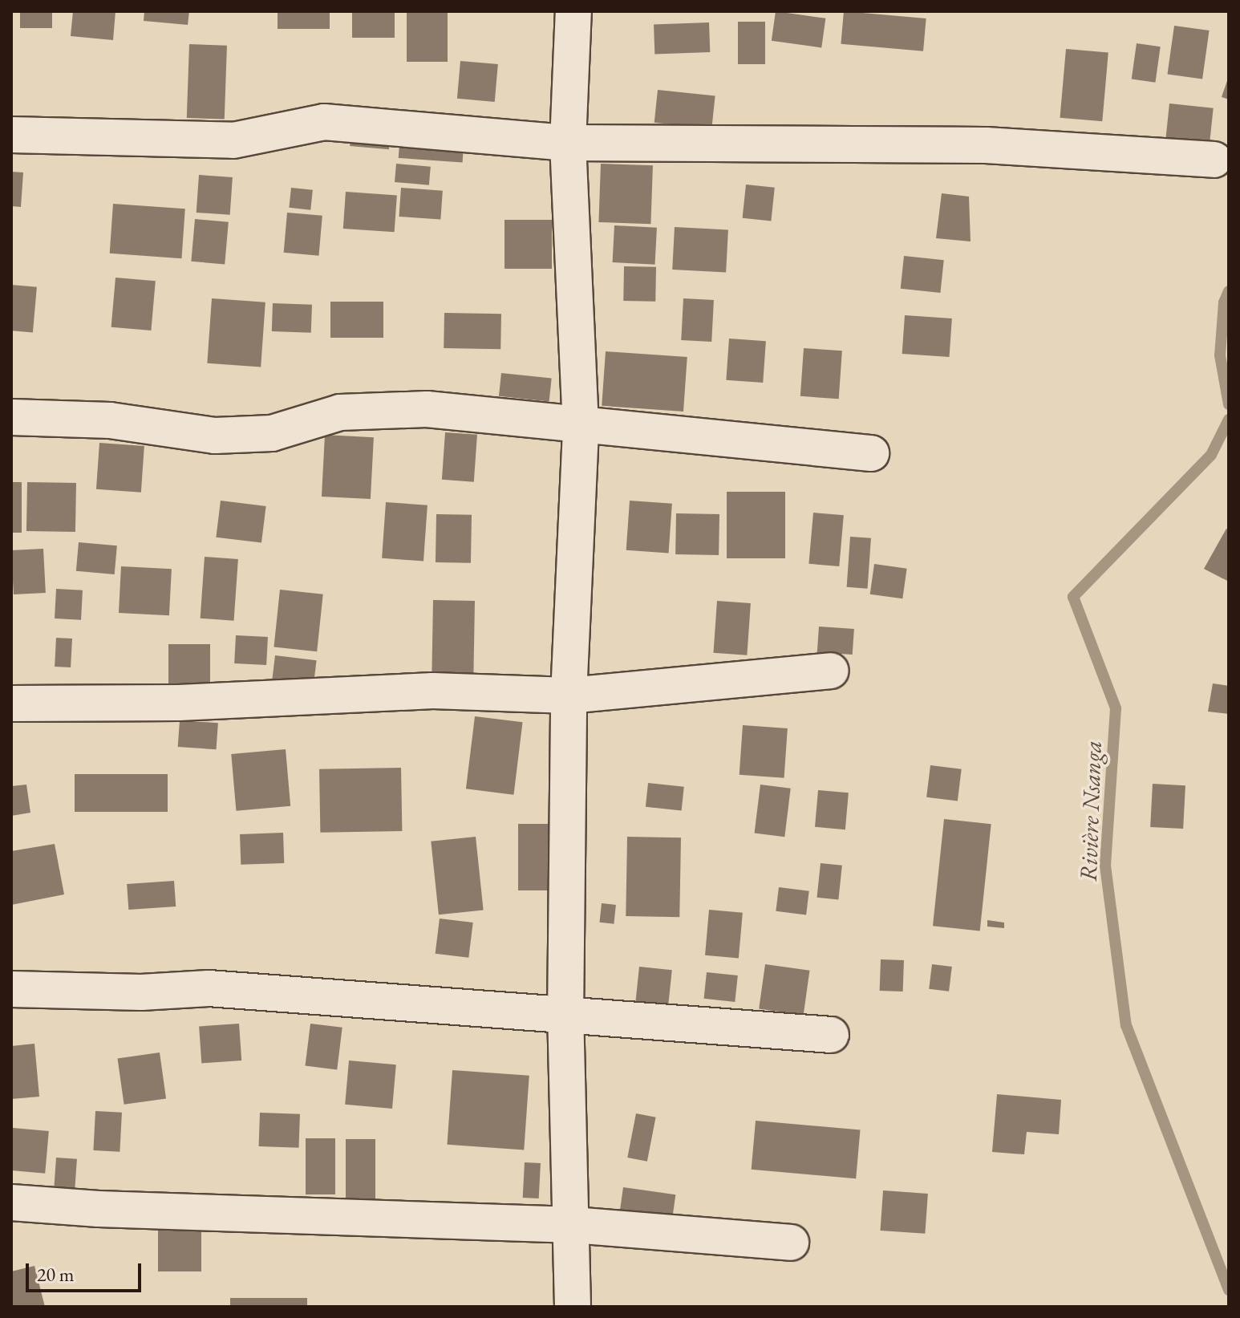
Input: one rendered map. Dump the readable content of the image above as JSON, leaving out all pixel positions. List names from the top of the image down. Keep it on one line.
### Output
{"water":["Rivière Nsanga"],"scale_bar":"20 m"}
